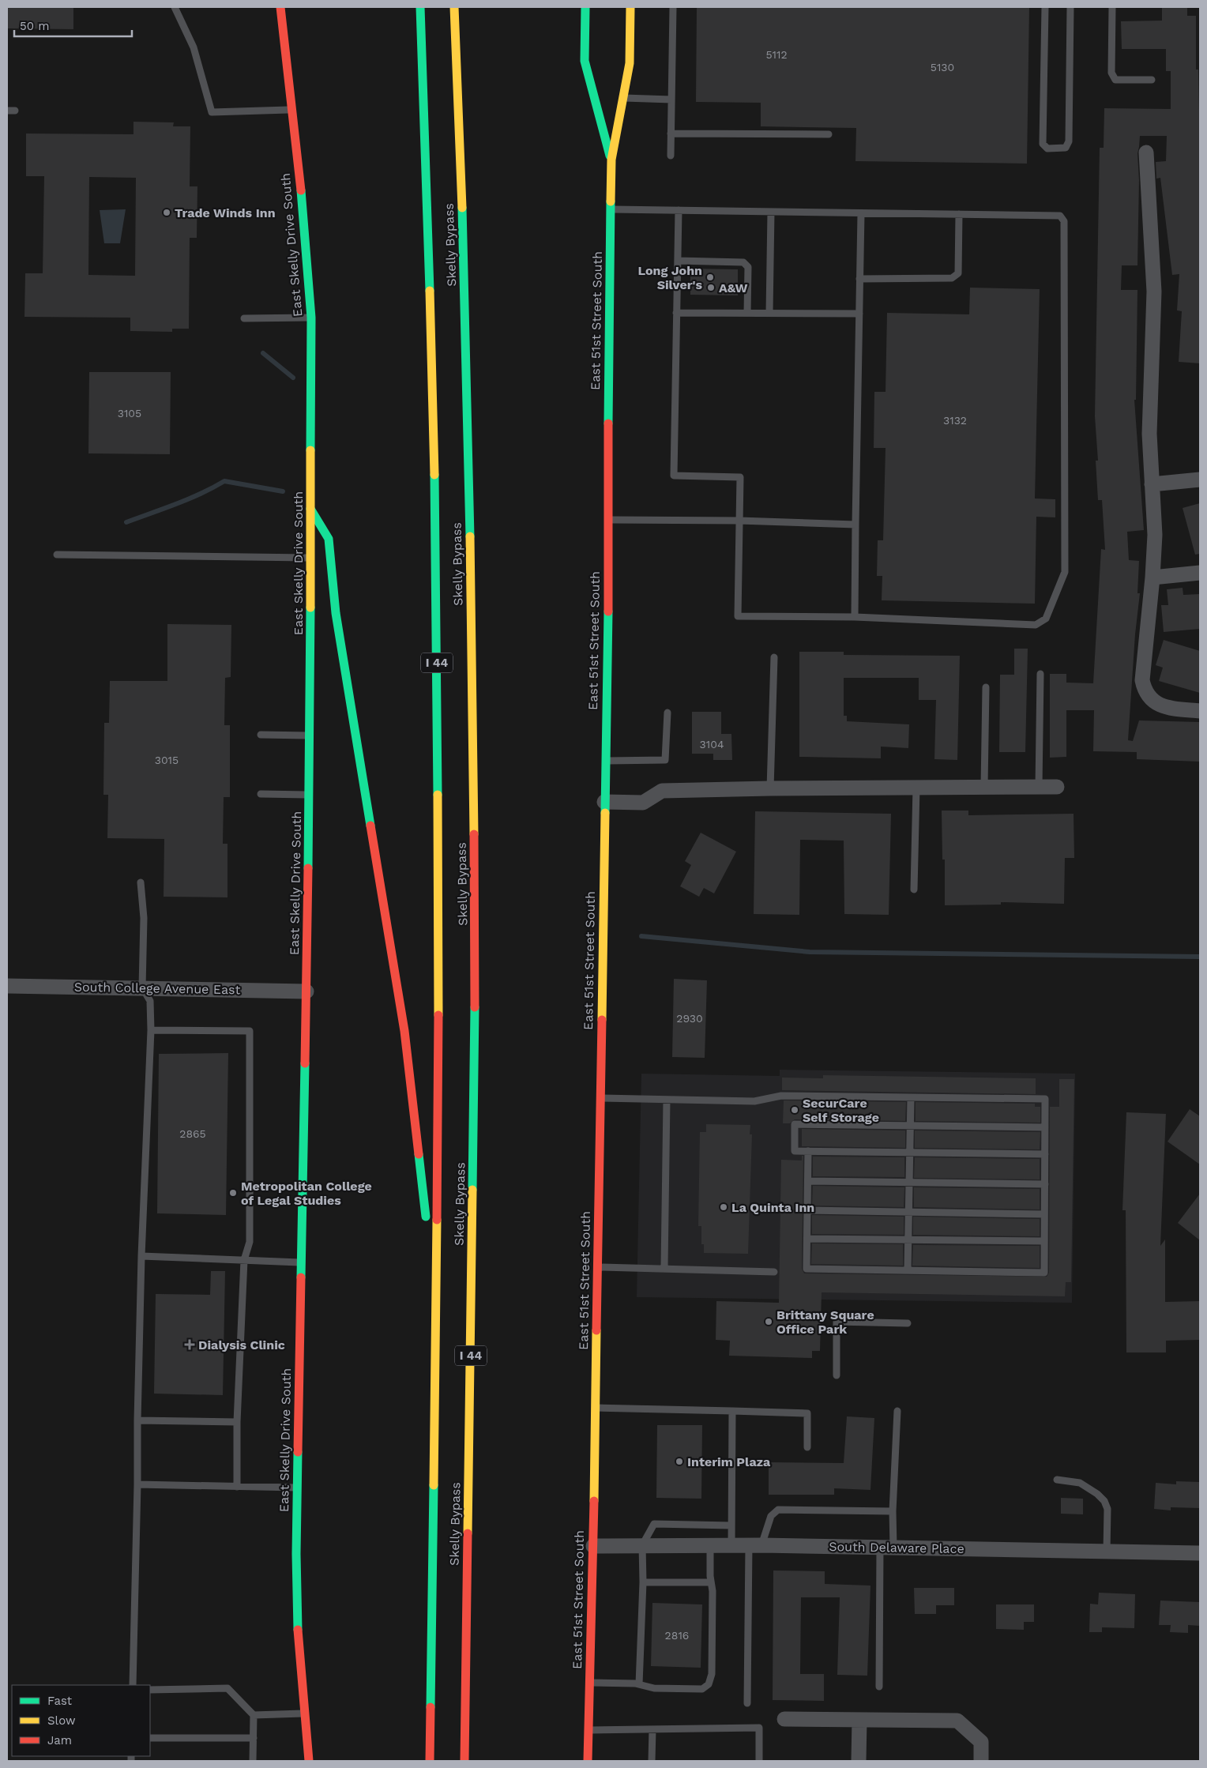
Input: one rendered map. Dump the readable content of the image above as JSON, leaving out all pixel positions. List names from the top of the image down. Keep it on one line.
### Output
{"streets":{"main road":["East Skelly Drive South","Skelly Bypass","East 51st Street South","I 44"],"street":["South College Avenue East","South Delaware Place"]},"crossings":[["East Skelly Drive South","South College Avenue East"],["East 51st Street South","South Delaware Place"]],"places":{"other":["Trade Winds Inn","Long John Silver's","A&W","SecurCare Self Storage","Metropolitan College of Legal Studies","La Quinta Inn","Brittany Square Office Park","Interim Plaza"],"health":["Dialysis Clinic"]},"house_numbers":["5112","5130","3105","3132","3104","3015","2930","2865","2816"],"legend":["Fast","Slow","Jam"],"scale_bar":"50 m"}
